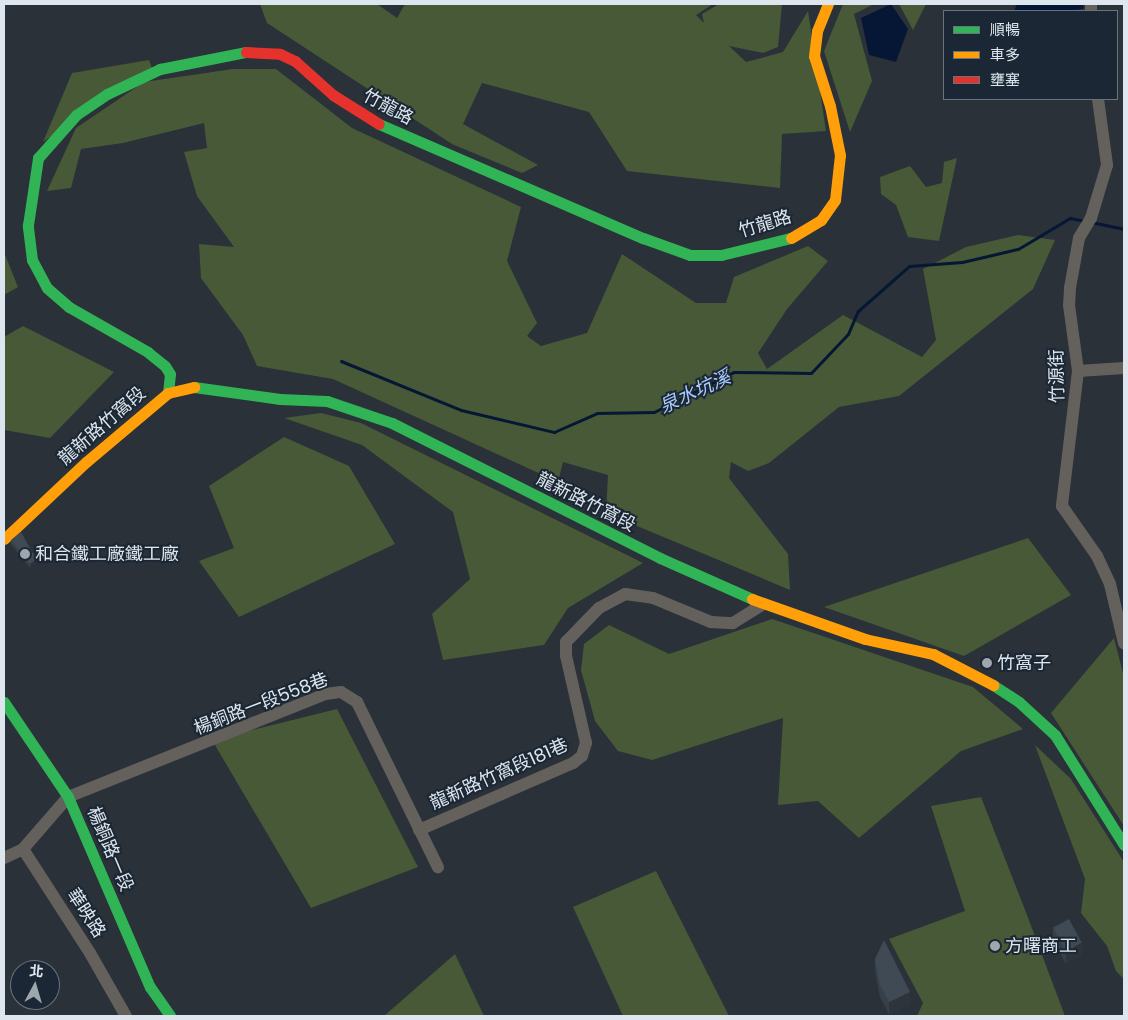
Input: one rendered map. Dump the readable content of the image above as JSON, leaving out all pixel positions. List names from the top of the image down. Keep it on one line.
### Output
{"streets":{"street":["竹龍路","竹源街","龍新路竹窩段","楊銅路一段558巷","龍新路竹窩段181巷","楊銅路一段","華映路"]},"crossings":[["竹龍路","龍新路竹窩段"],["龍新路竹窩段","龍新路竹窩段181巷"],["楊銅路一段558巷","龍新路竹窩段181巷"],["楊銅路一段558巷","楊銅路一段"],["楊銅路一段558巷","華映路"]],"water":["泉水坑溪"],"places":["和合鐵工廠鐵工廠","竹窩子","方曙商工"],"legend":["順暢","車多","壅塞"],"north":"top"}
